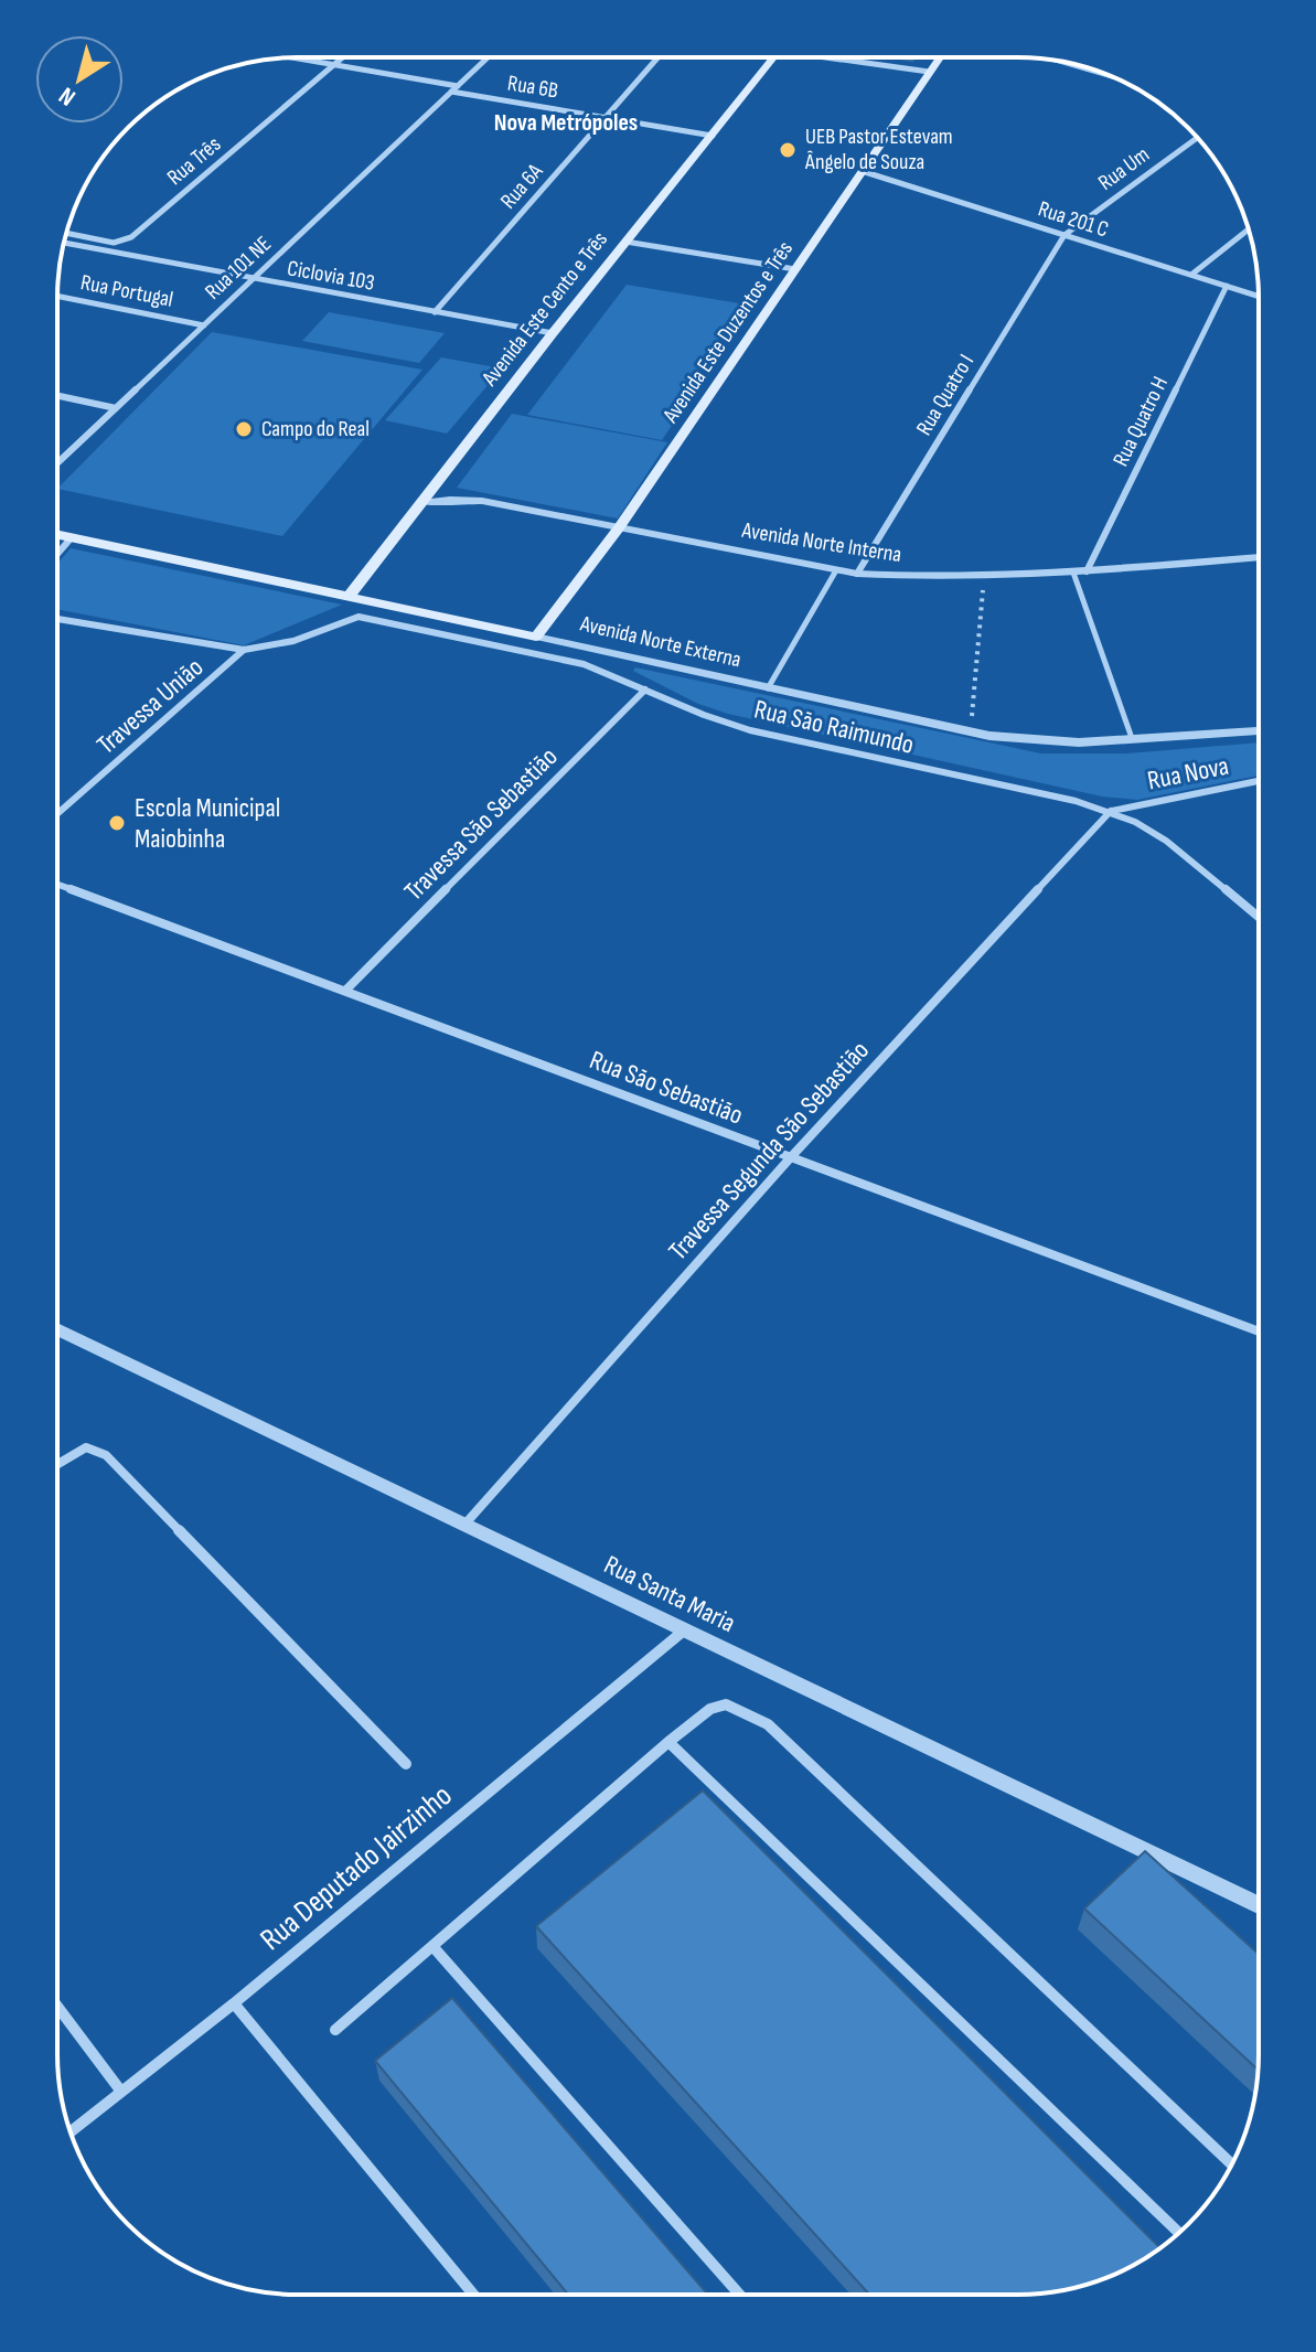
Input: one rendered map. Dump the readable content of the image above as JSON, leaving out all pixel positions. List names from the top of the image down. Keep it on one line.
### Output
{"streets":{"main road":["Avenida Este Cento e Três","Avenida Este Duzentos e Três","Avenida Norte Externa"],"street":["Rua 6B","Rua Três","Rua Um","Rua 6A","Rua 201 C","Rua 101 NE","Ciclovia 103","Rua Portugal","Rua Quatro I","Rua Quatro H","Avenida Norte Interna","Travessa União","Rua São Raimundo","Rua Nova","Travessa São Sebastião","Rua São Sebastião","Travessa Segunda São Sebastião","Rua Santa Maria","Rua Deputado Jairzinho"]},"crossings":[["Rua 6B","Rua 6A"],["Rua 6B","Rua 101 NE"],["Rua 6B","Avenida Este Cento e Três"],["Rua Um","Rua 201 C"],["Rua Um","Rua Quatro I"],["Rua 6A","Ciclovia 103"],["Rua 201 C","Avenida Este Duzentos e Três"],["Rua 201 C","Rua Quatro I"],["Rua 201 C","Rua Quatro H"],["Rua 101 NE","Ciclovia 103"],["Rua 101 NE","Rua Portugal"],["Ciclovia 103","Avenida Este Cento e Três"],["Avenida Este Cento e Três","Avenida Este Duzentos e Três"],["Avenida Este Cento e Três","Avenida Norte Interna"],["Avenida Este Cento e Três","Avenida Norte Externa"],["Avenida Este Duzentos e Três","Avenida Norte Interna"],["Avenida Este Duzentos e Três","Avenida Norte Externa"],["Rua Quatro I","Avenida Norte Interna"],["Rua Quatro H","Avenida Norte Interna"],["Rua São Raimundo","Rua Nova"],["Rua São Raimundo","Travessa São Sebastião"],["Rua São Raimundo","Travessa Segunda São Sebastião"],["Rua Nova","Travessa Segunda São Sebastião"],["Travessa São Sebastião","Rua São Sebastião"],["Rua São Sebastião","Travessa Segunda São Sebastião"],["Travessa Segunda São Sebastião","Rua Santa Maria"],["Rua Santa Maria","Rua Deputado Jairzinho"]],"districts":["Nova Metrópoles"],"places":["UEB Pastor Estevam Ângelo de Souza","Campo do Real","Escola Municipal Maiobinha"],"north":"bottom left"}
